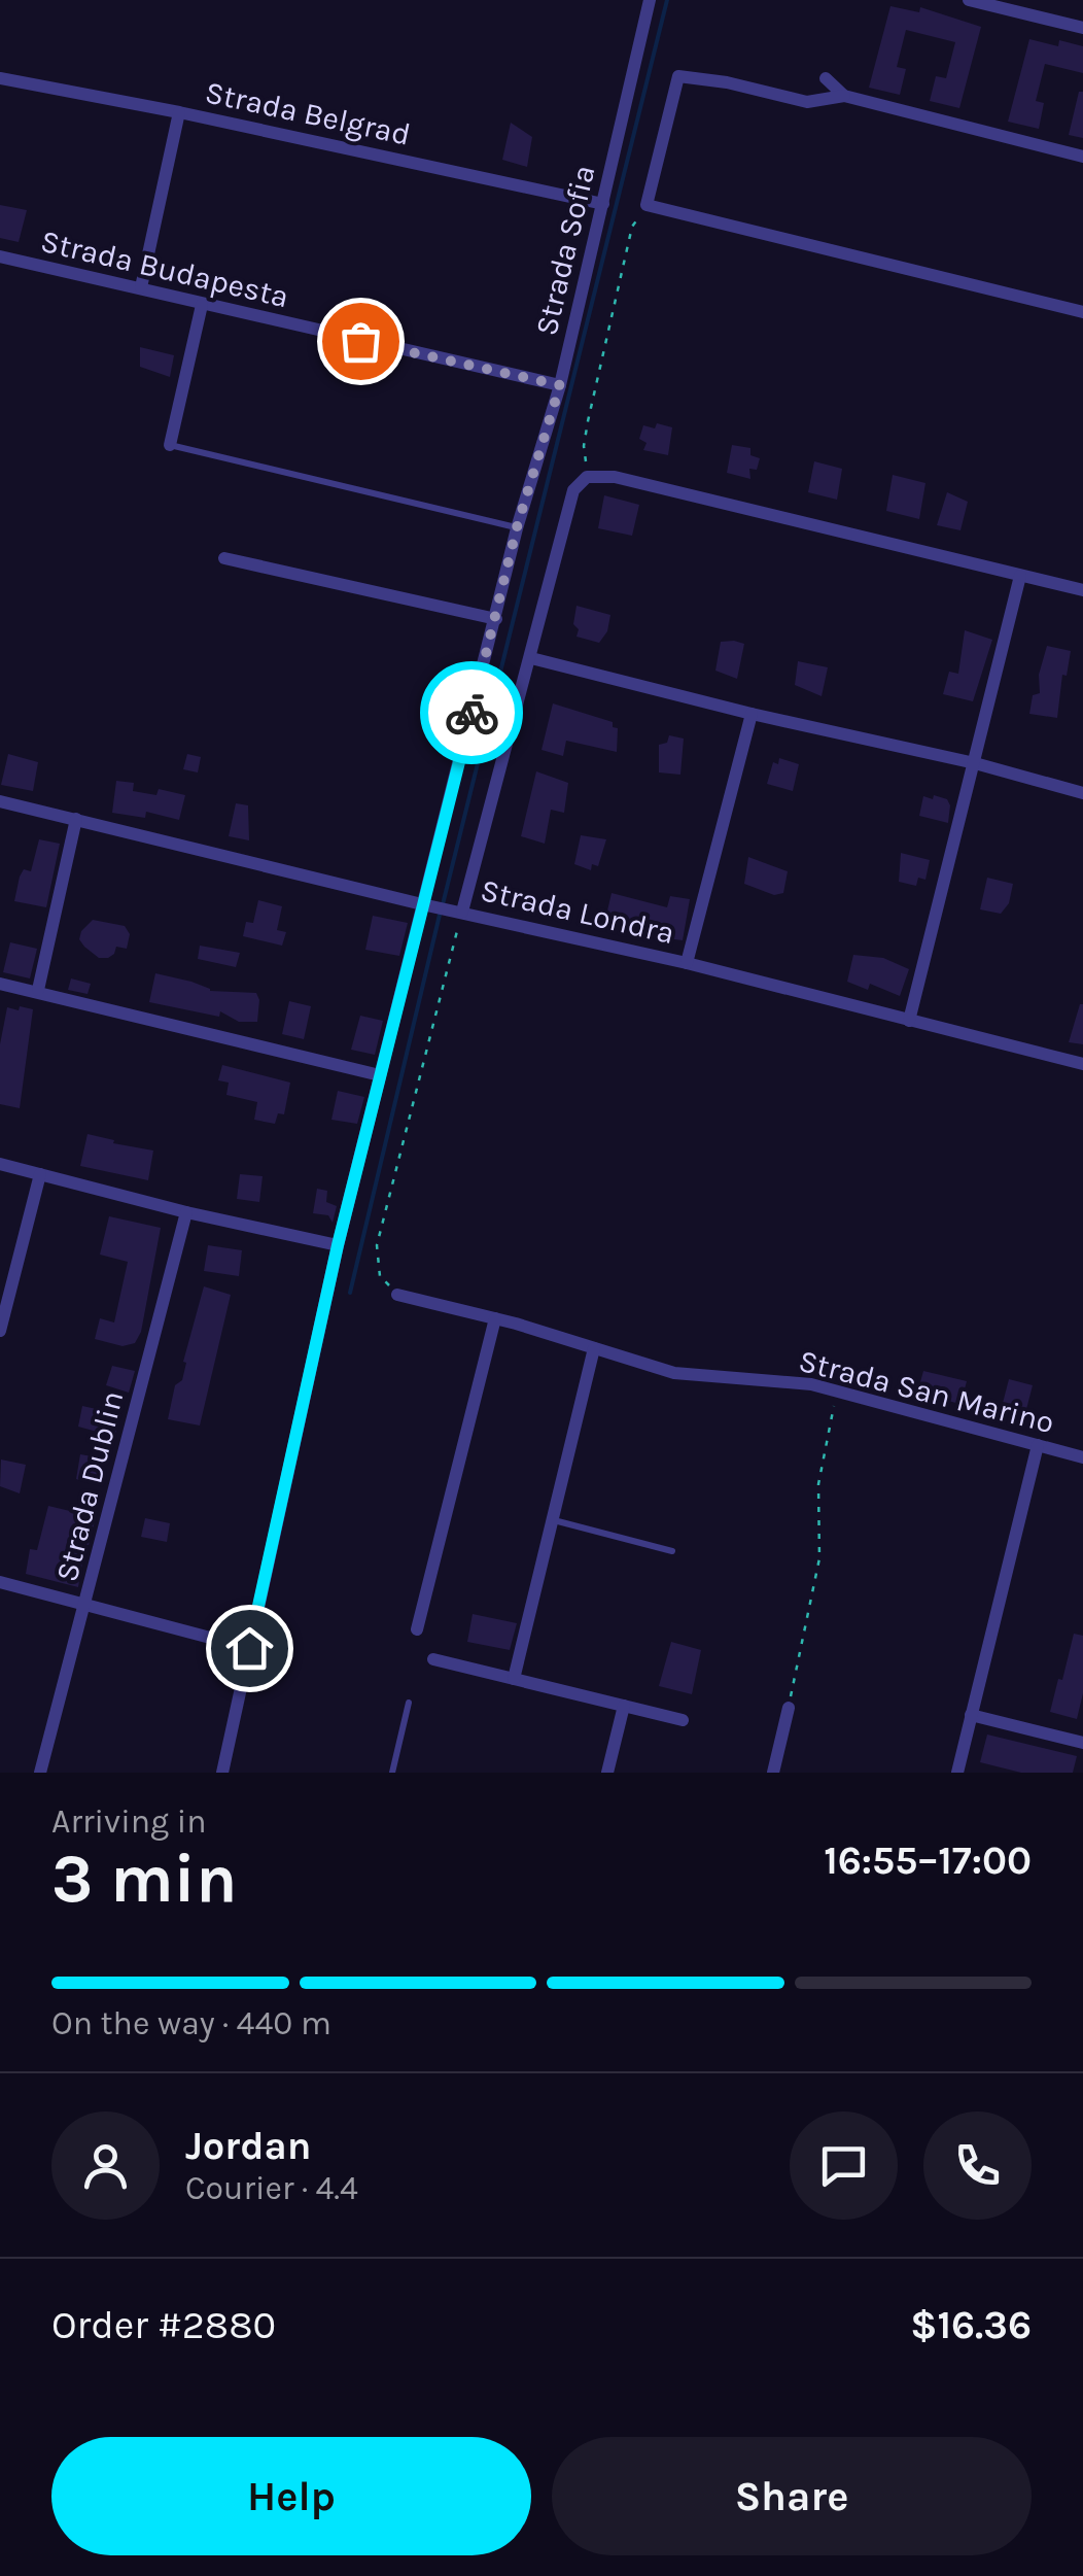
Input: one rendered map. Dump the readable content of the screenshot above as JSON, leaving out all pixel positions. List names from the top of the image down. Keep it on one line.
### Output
{"streets":{"street":["Strada Belgrad","Strada Sofia","Strada Budapesta","Strada Londra","Strada San Marino","Strada Dublin"]},"crossings":[["Strada Belgrad","Strada Sofia"],["Strada Sofia","Strada Budapesta"],["Strada Sofia","Strada Londra"]],"page":{"heading":["3 min","Arriving in","16:55–17:00"],"panel":["Jordan","Courier · 4.4","Order #2880","$16.36"],"bar":"On the way · 440 m","buttons":["Help","Share"]}}
